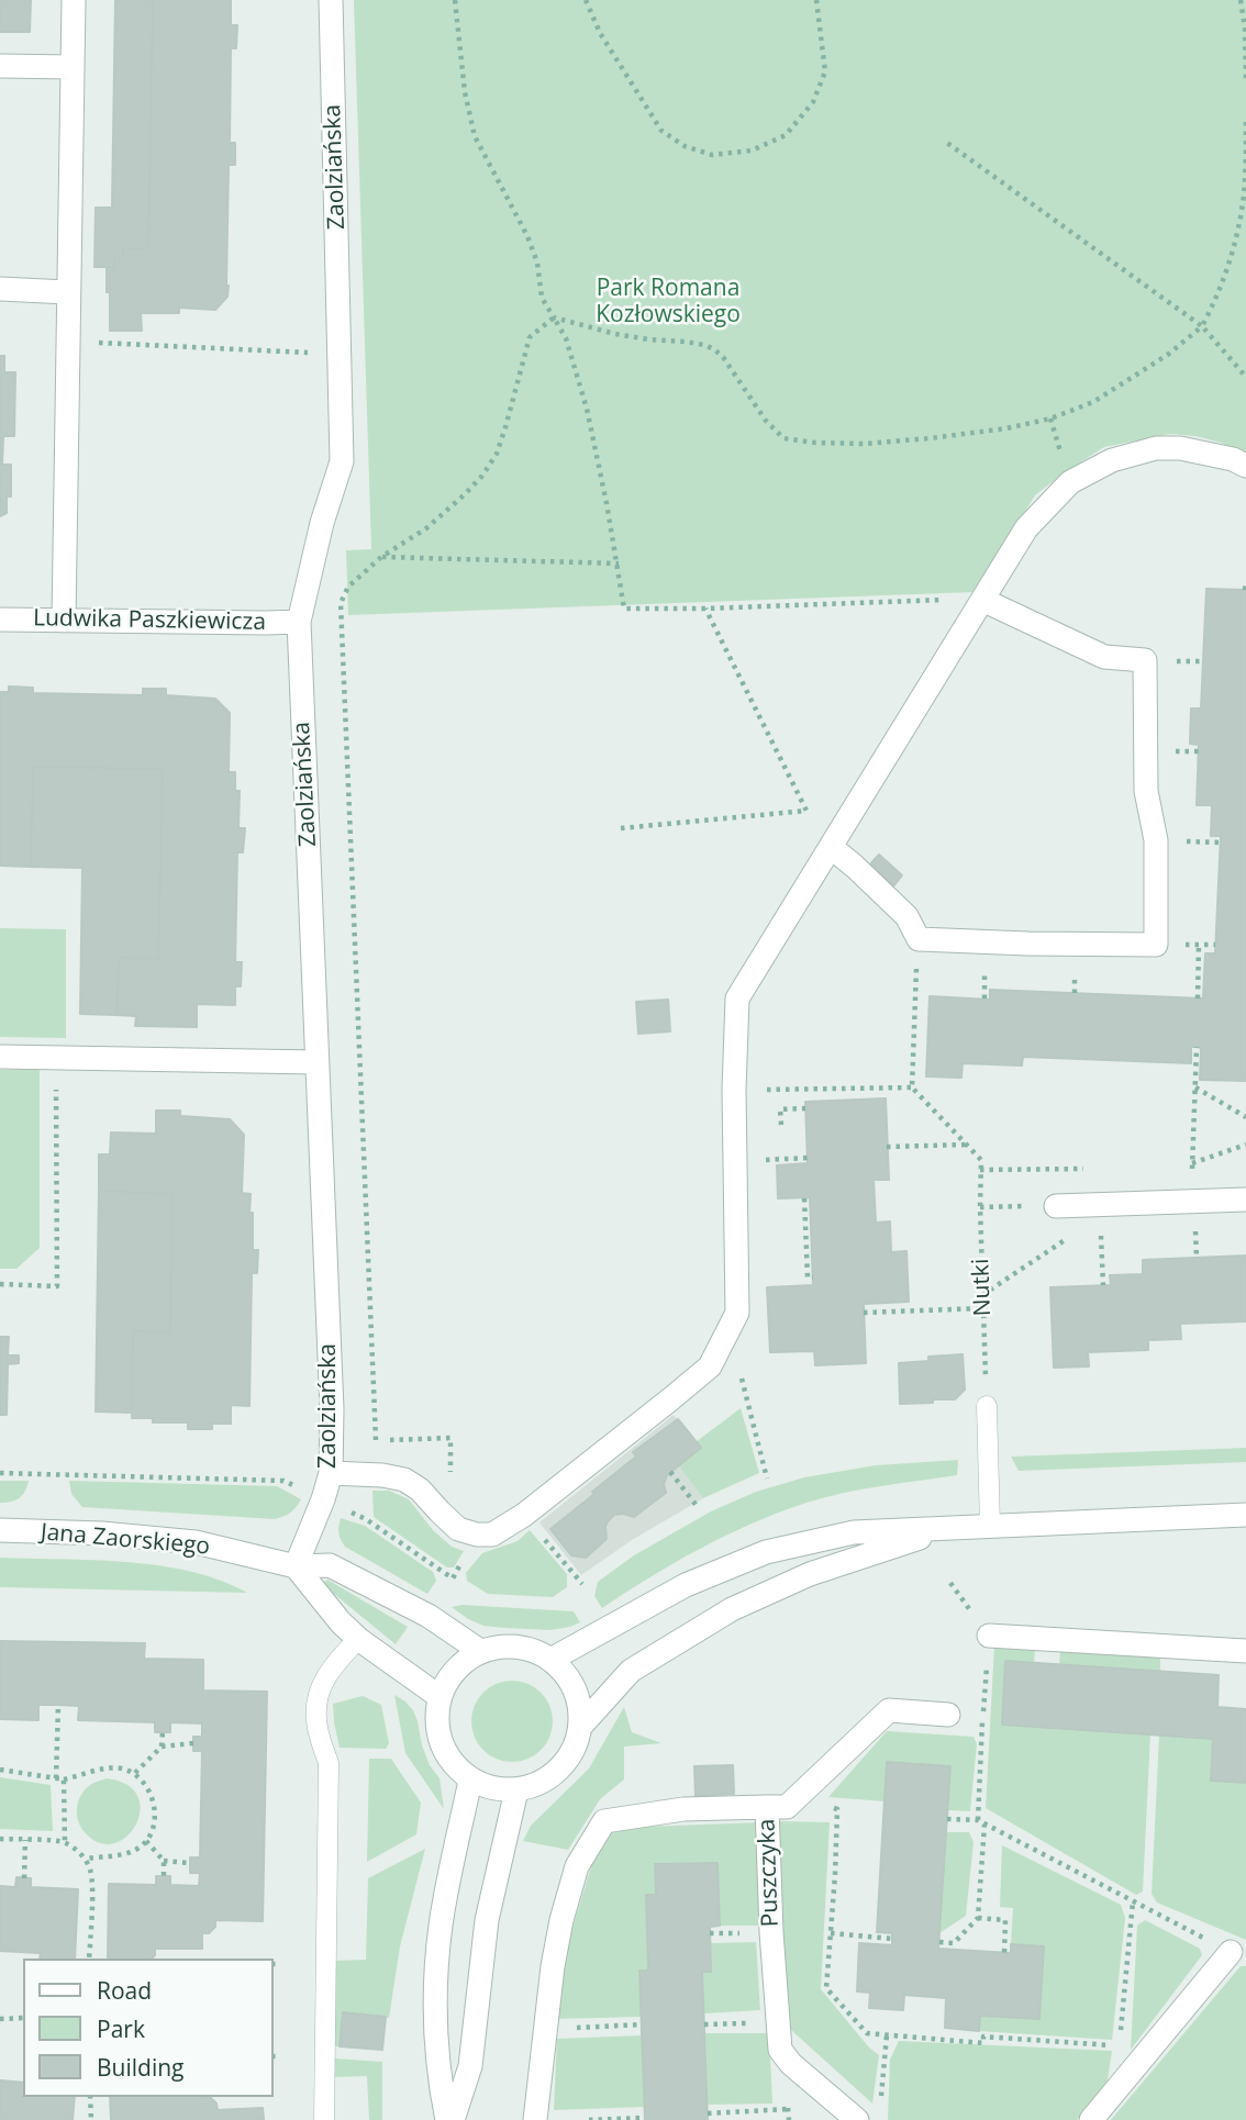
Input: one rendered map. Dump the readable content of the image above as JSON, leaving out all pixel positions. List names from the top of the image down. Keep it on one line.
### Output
{"streets":{"street":["Zaolziańska","Ludwika Paszkiewicza","Jana Zaorskiego","Puszczyka"],"path":["Nutki"]},"crossings":[["Zaolziańska","Ludwika Paszkiewicza"],["Zaolziańska","Jana Zaorskiego"]],"parks":["Park Romana Kozłowskiego"],"legend":["Road","Park","Building"]}
